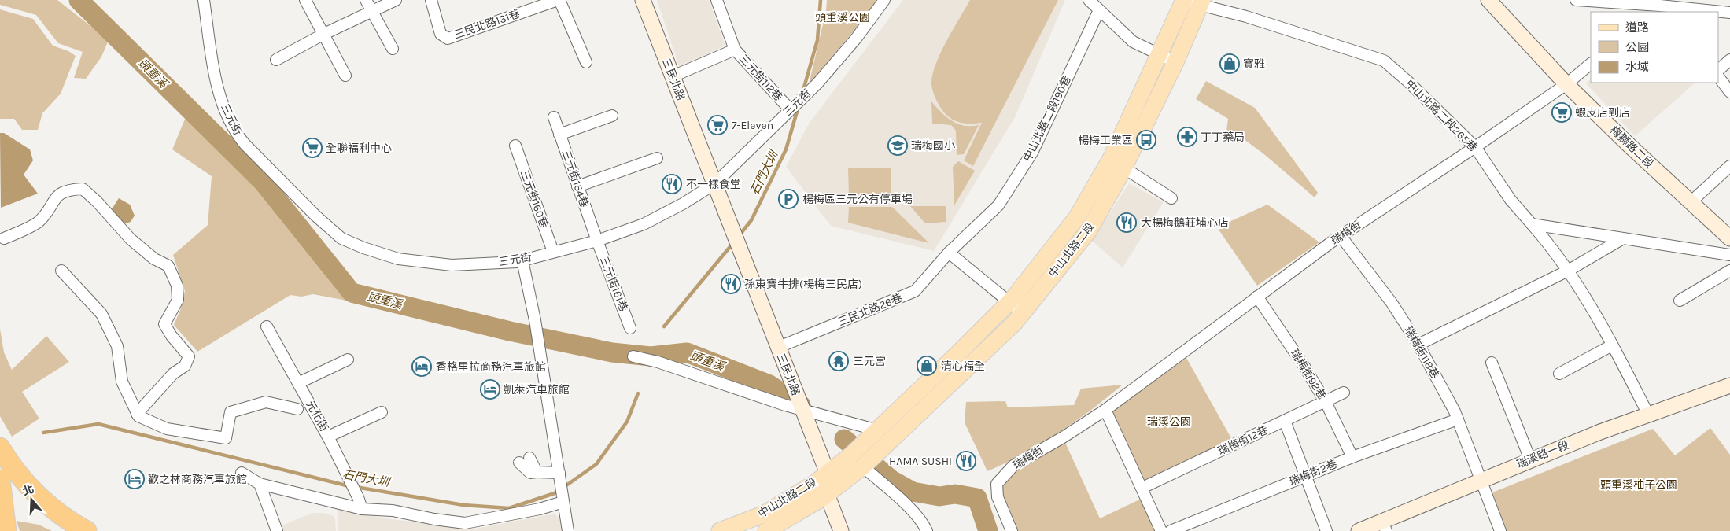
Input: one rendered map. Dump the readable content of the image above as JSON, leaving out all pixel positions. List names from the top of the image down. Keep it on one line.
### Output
{"streets":{"main road":["中山北路二段"],"street":["三民北路131巷","三元街112巷","三民北路","三元街","中山北路二段265巷","中山北路二段190巷","梅獅路二段","三元街154巷","三元街160巷","瑞梅街","三元街161巷","三民北路26巷","瑞梅街118巷","瑞梅街92巷","元化街","瑞梅街12巷","瑞溪路一段","瑞梅街2巷"]},"crossings":[["三元街112巷","三元街"],["三民北路","三元街"],["三民北路","中山北路二段"],["三民北路","三民北路26巷"],["三元街","三元街154巷"],["三元街","三元街160巷"],["三元街","三元街161巷"],["中山北路二段265巷","瑞梅街"],["中山北路二段265巷","中山北路二段"],["中山北路二段265巷","瑞溪路一段"],["中山北路二段190巷","三民北路26巷"],["梅獅路二段","瑞梅街"],["三元街154巷","三元街161巷"],["瑞梅街","瑞梅街118巷"],["瑞梅街","瑞梅街92巷"],["瑞梅街118巷","瑞溪路一段"],["瑞梅街118巷","瑞梅街2巷"],["瑞梅街92巷","瑞梅街12巷"],["瑞梅街92巷","瑞梅街2巷"]],"water":["頭重溪","石門大圳"],"parks":["頭重溪公園","瑞溪公園","頭重溪柚子公園"],"places":{"shop":["寶雅","清心福全"],"supermarket":["蝦皮店到店","7-Eleven","全聯福利中心"],"pharmacy":["丁丁藥局"],"bus stop":["楊梅工業區"],"school or university":["瑞梅國小"],"restaurant":["不一樣食堂","大楊梅鵝莊埔心店","孫東寶牛排(楊梅三民店)","HAMA SUSHI"],"parking":["楊梅區三元公有停車場"],"temple":["三元宮"],"hotel":["香格里拉商務汽車旅館","凱萊汽車旅館","歡之林商務汽車旅館"]},"legend":["道路","公園","水域"],"north":"top"}
